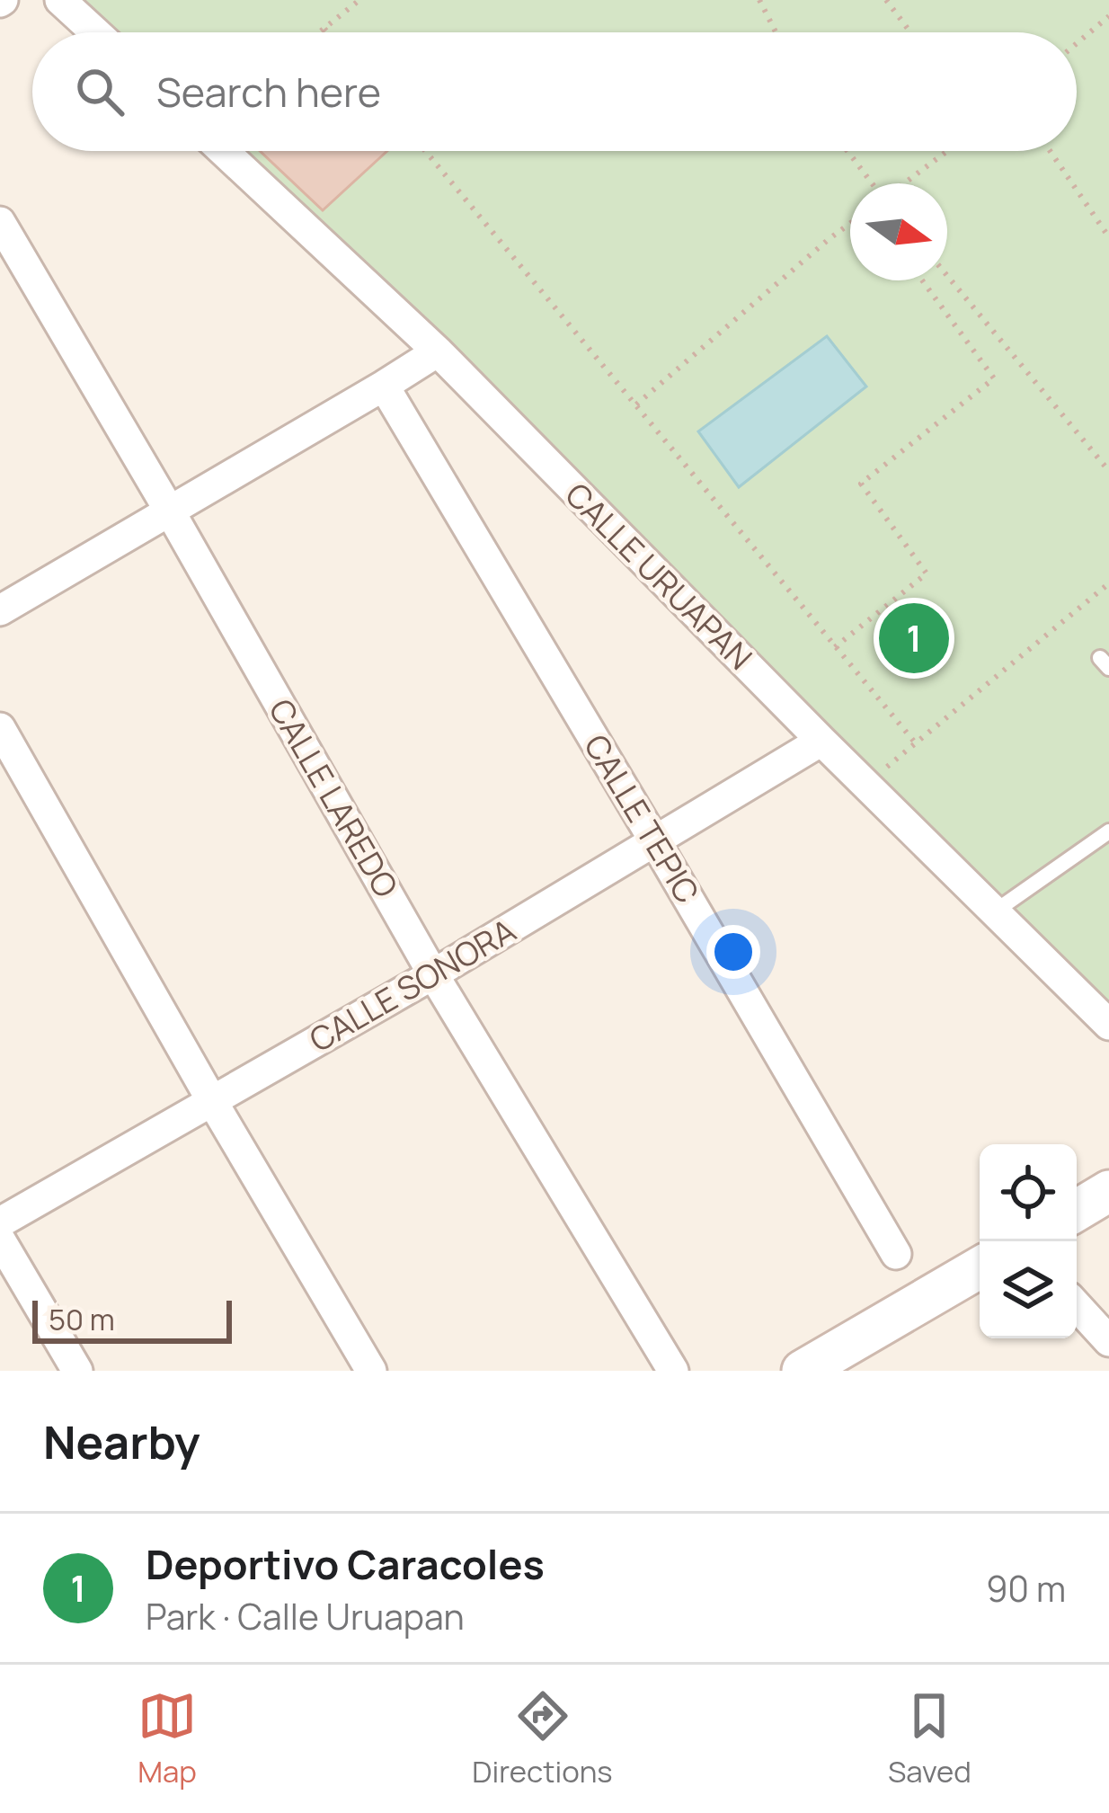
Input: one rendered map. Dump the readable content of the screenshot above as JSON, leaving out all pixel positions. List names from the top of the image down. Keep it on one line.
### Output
{"streets":{"street":["CALLE URUAPAN","CALLE LAREDO","CALLE TEPIC","CALLE SONORA"]},"crossings":[["CALLE URUAPAN","CALLE SONORA"],["CALLE LAREDO","CALLE SONORA"],["CALLE TEPIC","CALLE SONORA"]],"scale_bar":"50 m","north":"right","page":{"search":"Search here","pins":"1","scale":"50 m","heading":"Nearby","list":[{"mark":"1","name":"Deportivo Caracoles","note":"Park · Calle Uruapan","value":"90 m"}],"nav":["Map","Directions","Saved"]}}
